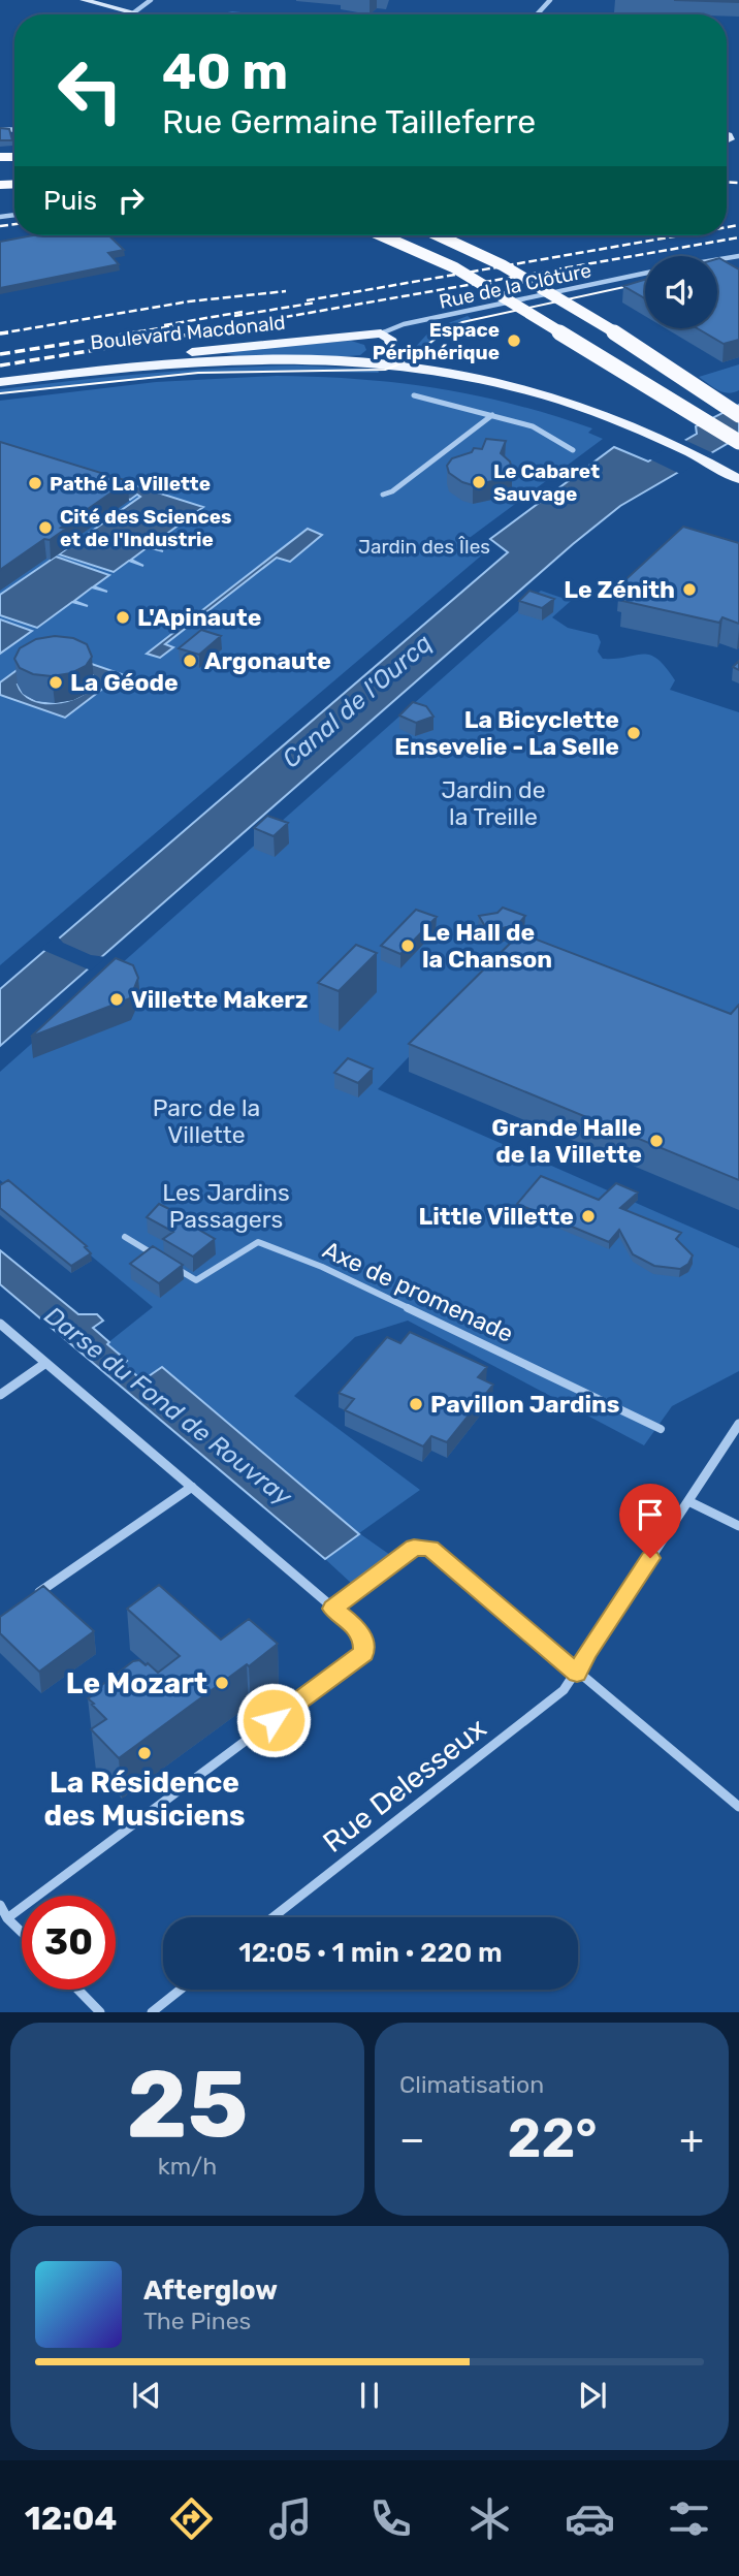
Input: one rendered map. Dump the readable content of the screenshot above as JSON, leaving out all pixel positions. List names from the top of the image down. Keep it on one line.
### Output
{"streets":{"main road":["Boulevard Macdonald"],"street":["Rue de la Clôture","Axe de promenade","Rue Delesseux"]},"crossings":[["Rue de la Clôture","Boulevard Macdonald"]],"water":["Canal de l'Ourcq","Darse du Fond de Rouvray"],"parks":["Jardin des Îles","Jardin de la Treille","Parc de la Villette","Les Jardins Passagers"],"places":["Espace Périphérique","Le Cabaret Sauvage","Pathé La Villette","Cité des Sciences et de l'Industrie","Le Zénith","L'Apinaute","Argonaute","La Géode","La Bicyclette Ensevelie - La Selle","Le Hall de la Chanson","Villette Makerz","Grande Halle de la Villette","Little Villette","Pavillon Jardins","Le Mozart","La Résidence des Musiciens"],"page":{"turn":["40 m","Rue Germaine Tailleferre"],"then":"Puis","limit":"30","trip":"12:05 · 1 min · 220 m","tile":[["25","km/h"],"Climatisation"],"heat":["−","22°","+"],"song":["Afterglow","The Pines"],"tabs":"12:04"}}
